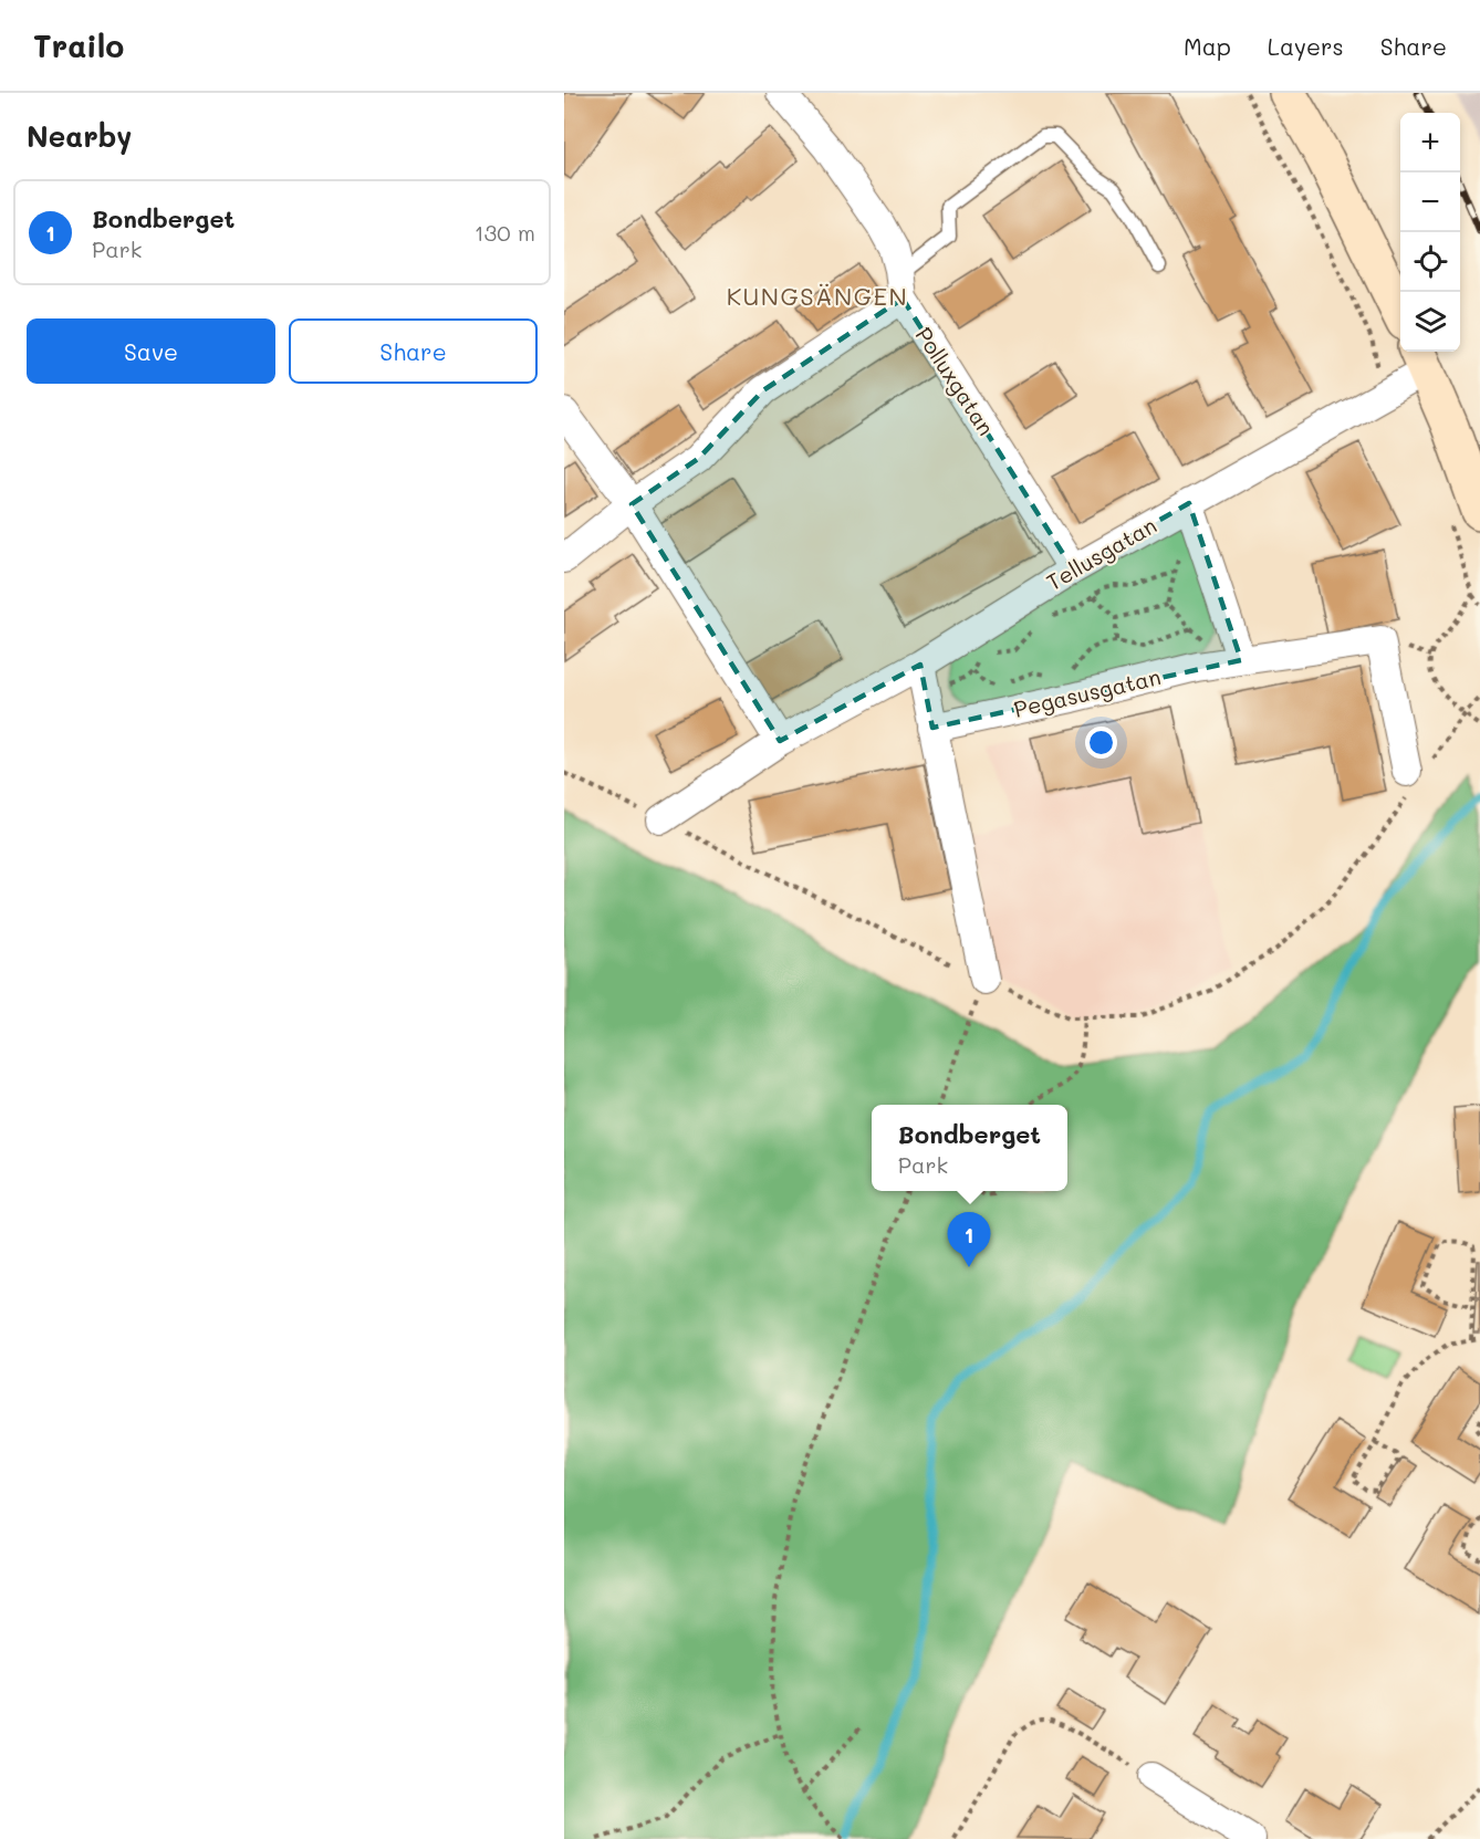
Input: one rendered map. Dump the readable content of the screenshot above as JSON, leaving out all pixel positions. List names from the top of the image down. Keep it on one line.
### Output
{"streets":{"street":["Polluxgatan","Tellusgatan","Pegasusgatan"]},"crossings":[["Polluxgatan","Tellusgatan"]],"districts":["KUNGSÄNGEN"],"page":{"header":"Trailo","nav":["Map","Layers","Share"],"heading":"Nearby","map_buttons":["+","−"],"list":[{"mark":"1","name":"Bondberget","note":"Park","value":"130 m"}],"buttons":["Save","Share"],"popup":["Bondberget","Park"],"pins":"1"}}
